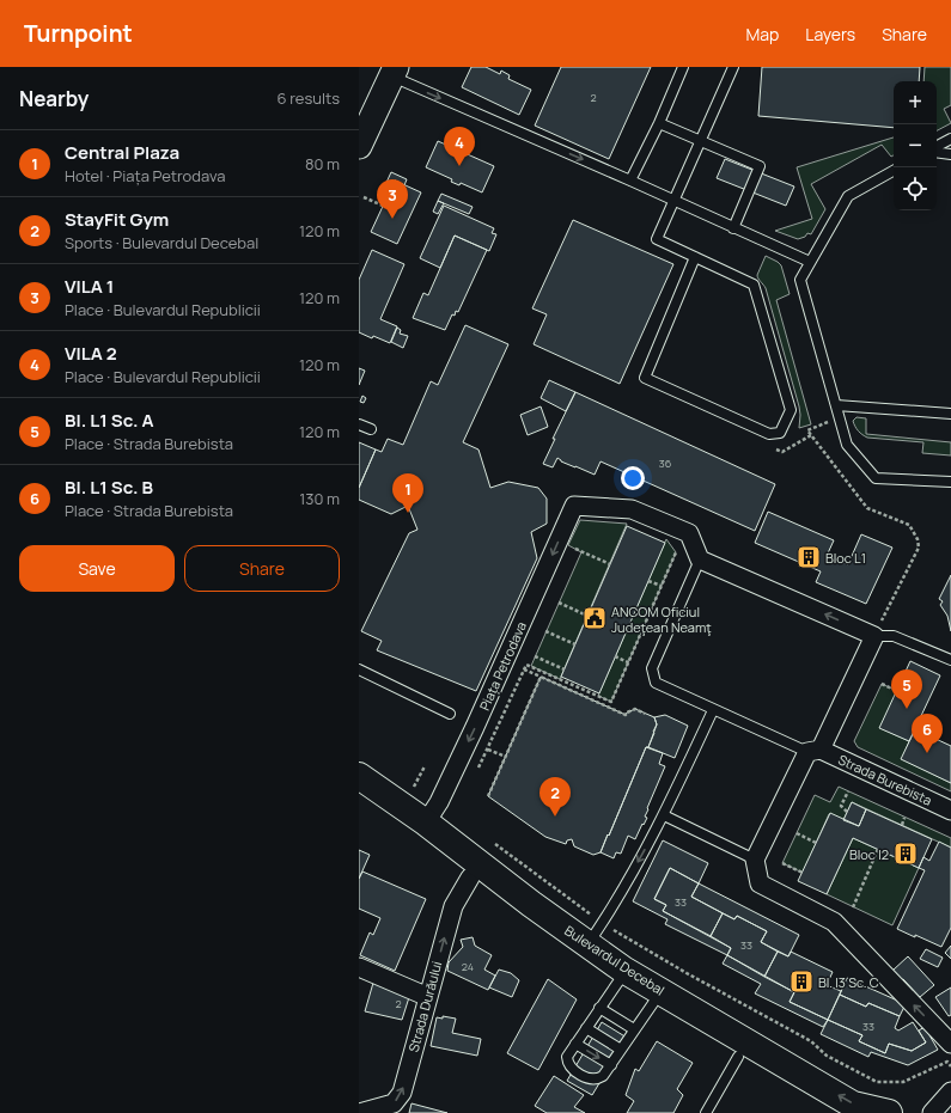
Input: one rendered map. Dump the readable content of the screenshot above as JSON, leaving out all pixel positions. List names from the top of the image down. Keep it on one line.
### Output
{"streets":{"main road":["Bulevardul Decebal"],"street":["Piața Petrodava","Strada Burebista","Strada Durăului"]},"crossings":[["Piața Petrodava","Bulevardul Decebal"],["Bulevardul Decebal","Strada Durăului"]],"one_way":["Strada Durăului"],"places":{"building":["Bloc L1","Bloc I2","Bl. I3 Sc. C"],"public building":["ANCOM Oficiul Judeţean Neamţ"]},"house_numbers":["2","36","33","33","24","2","33"],"page":{"header":"Turnpoint","nav":["Map","Layers","Share"],"heading":["Nearby","6 results"],"map_buttons":["+","−"],"pins":["4","3","1","5","6","2"],"list":[{"mark":"1","name":"Central Plaza","note":"Hotel · Piața Petrodava","value":"80 m"},{"mark":"2","name":"StayFit Gym","note":"Sports · Bulevardul Decebal","value":"120 m"},{"mark":"3","name":"VILA 1","note":"Place · Bulevardul Republicii","value":"120 m"},{"mark":"4","name":"VILA 2","note":"Place · Bulevardul Republicii","value":"120 m"},{"mark":"5","name":"Bl. L1 Sc. A","note":"Place · Strada Burebista","value":"120 m"},{"mark":"6","name":"Bl. L1 Sc. B","note":"Place · Strada Burebista","value":"130 m"}],"buttons":["Save","Share"]}}
